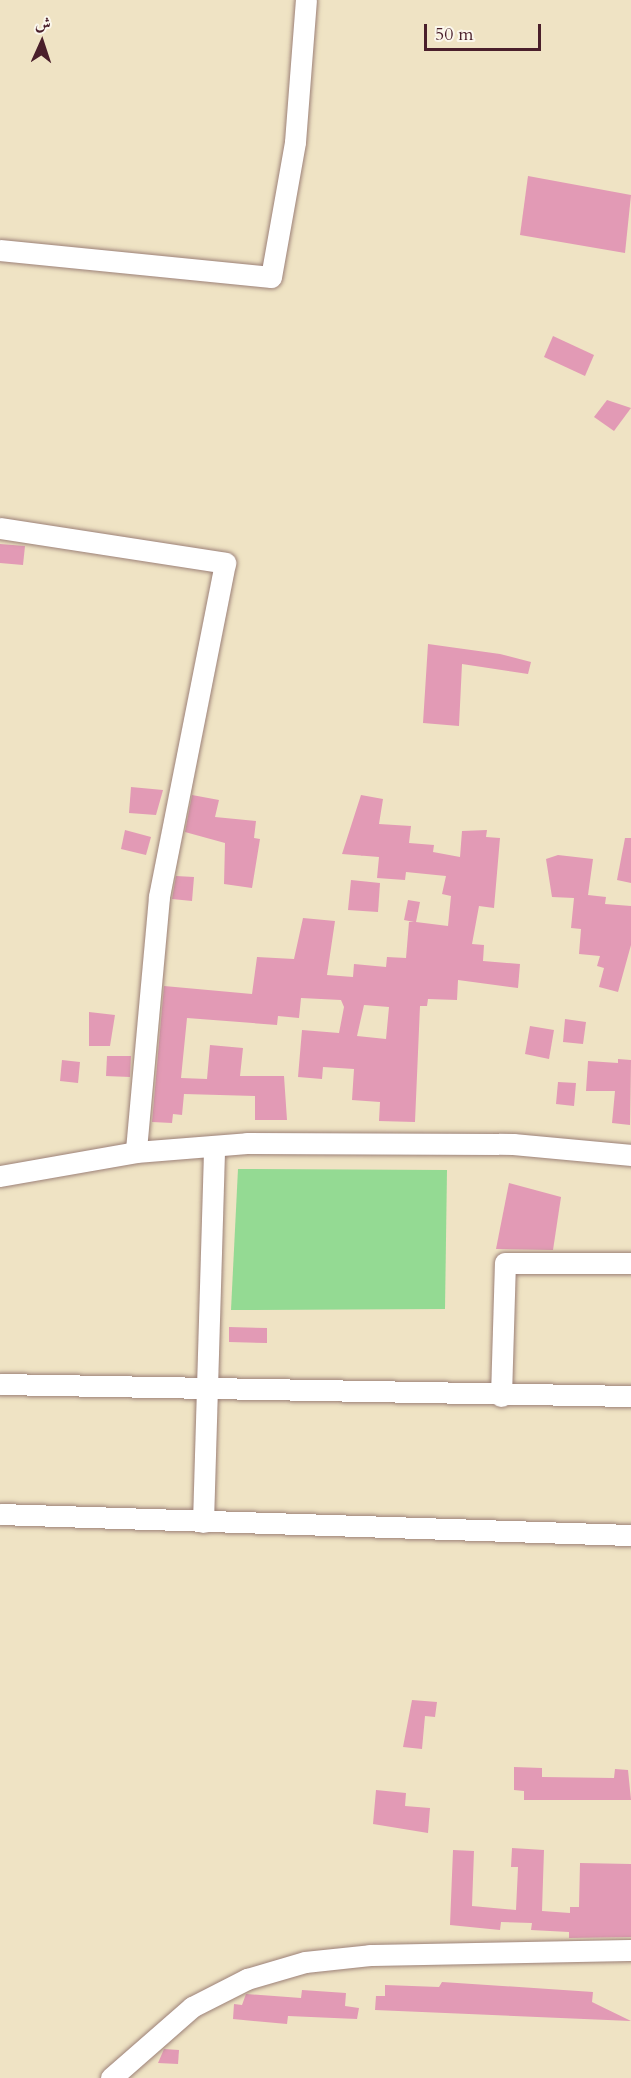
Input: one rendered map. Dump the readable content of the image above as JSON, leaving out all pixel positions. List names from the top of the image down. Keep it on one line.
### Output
{"scale_bar":"50 m","north":"top"}
